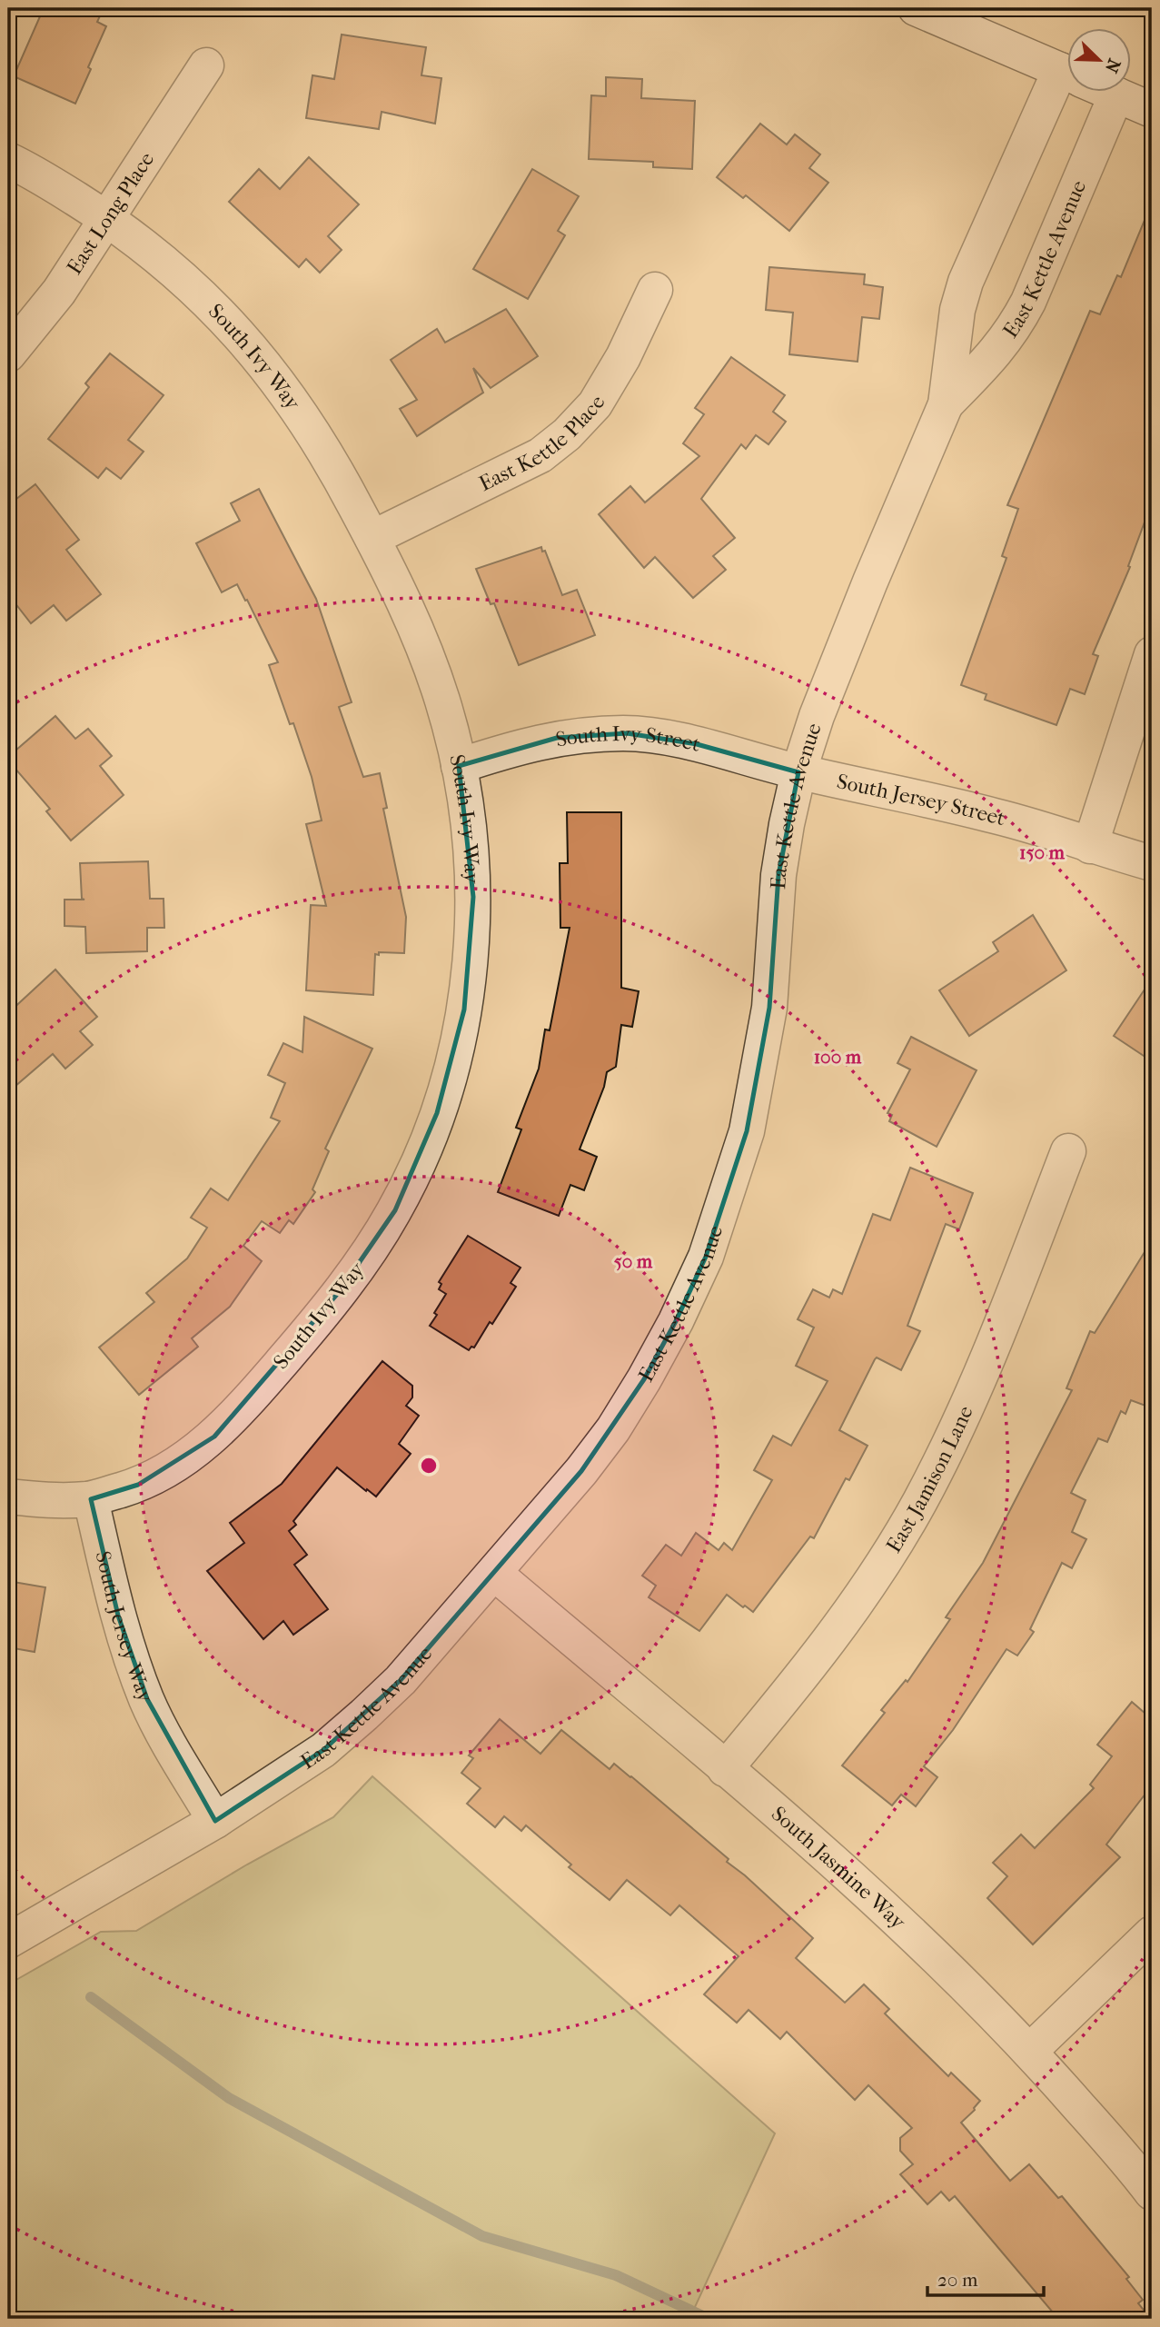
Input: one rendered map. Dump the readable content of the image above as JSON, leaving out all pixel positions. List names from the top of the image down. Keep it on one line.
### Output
{"streets":{"street":["East Long Place","East Kettle Avenue","South Ivy Way","East Kettle Place","South Ivy Street","South Jersey Street","East Jamison Lane","South Jersey Way","South Jasmine Way"]},"crossings":[["East Long Place","South Ivy Way"],["East Kettle Avenue","South Ivy Street"],["East Kettle Avenue","South Jersey Street"],["East Kettle Avenue","South Jersey Way"],["East Kettle Avenue","South Jasmine Way"],["South Ivy Way","East Kettle Place"],["South Ivy Way","South Ivy Street"],["South Ivy Way","South Jersey Way"],["South Ivy Street","South Jersey Street"],["East Jamison Lane","South Jasmine Way"]],"scale_bar":"20 m","north":"bottom right","rings":["150 m","100 m","50 m"]}
